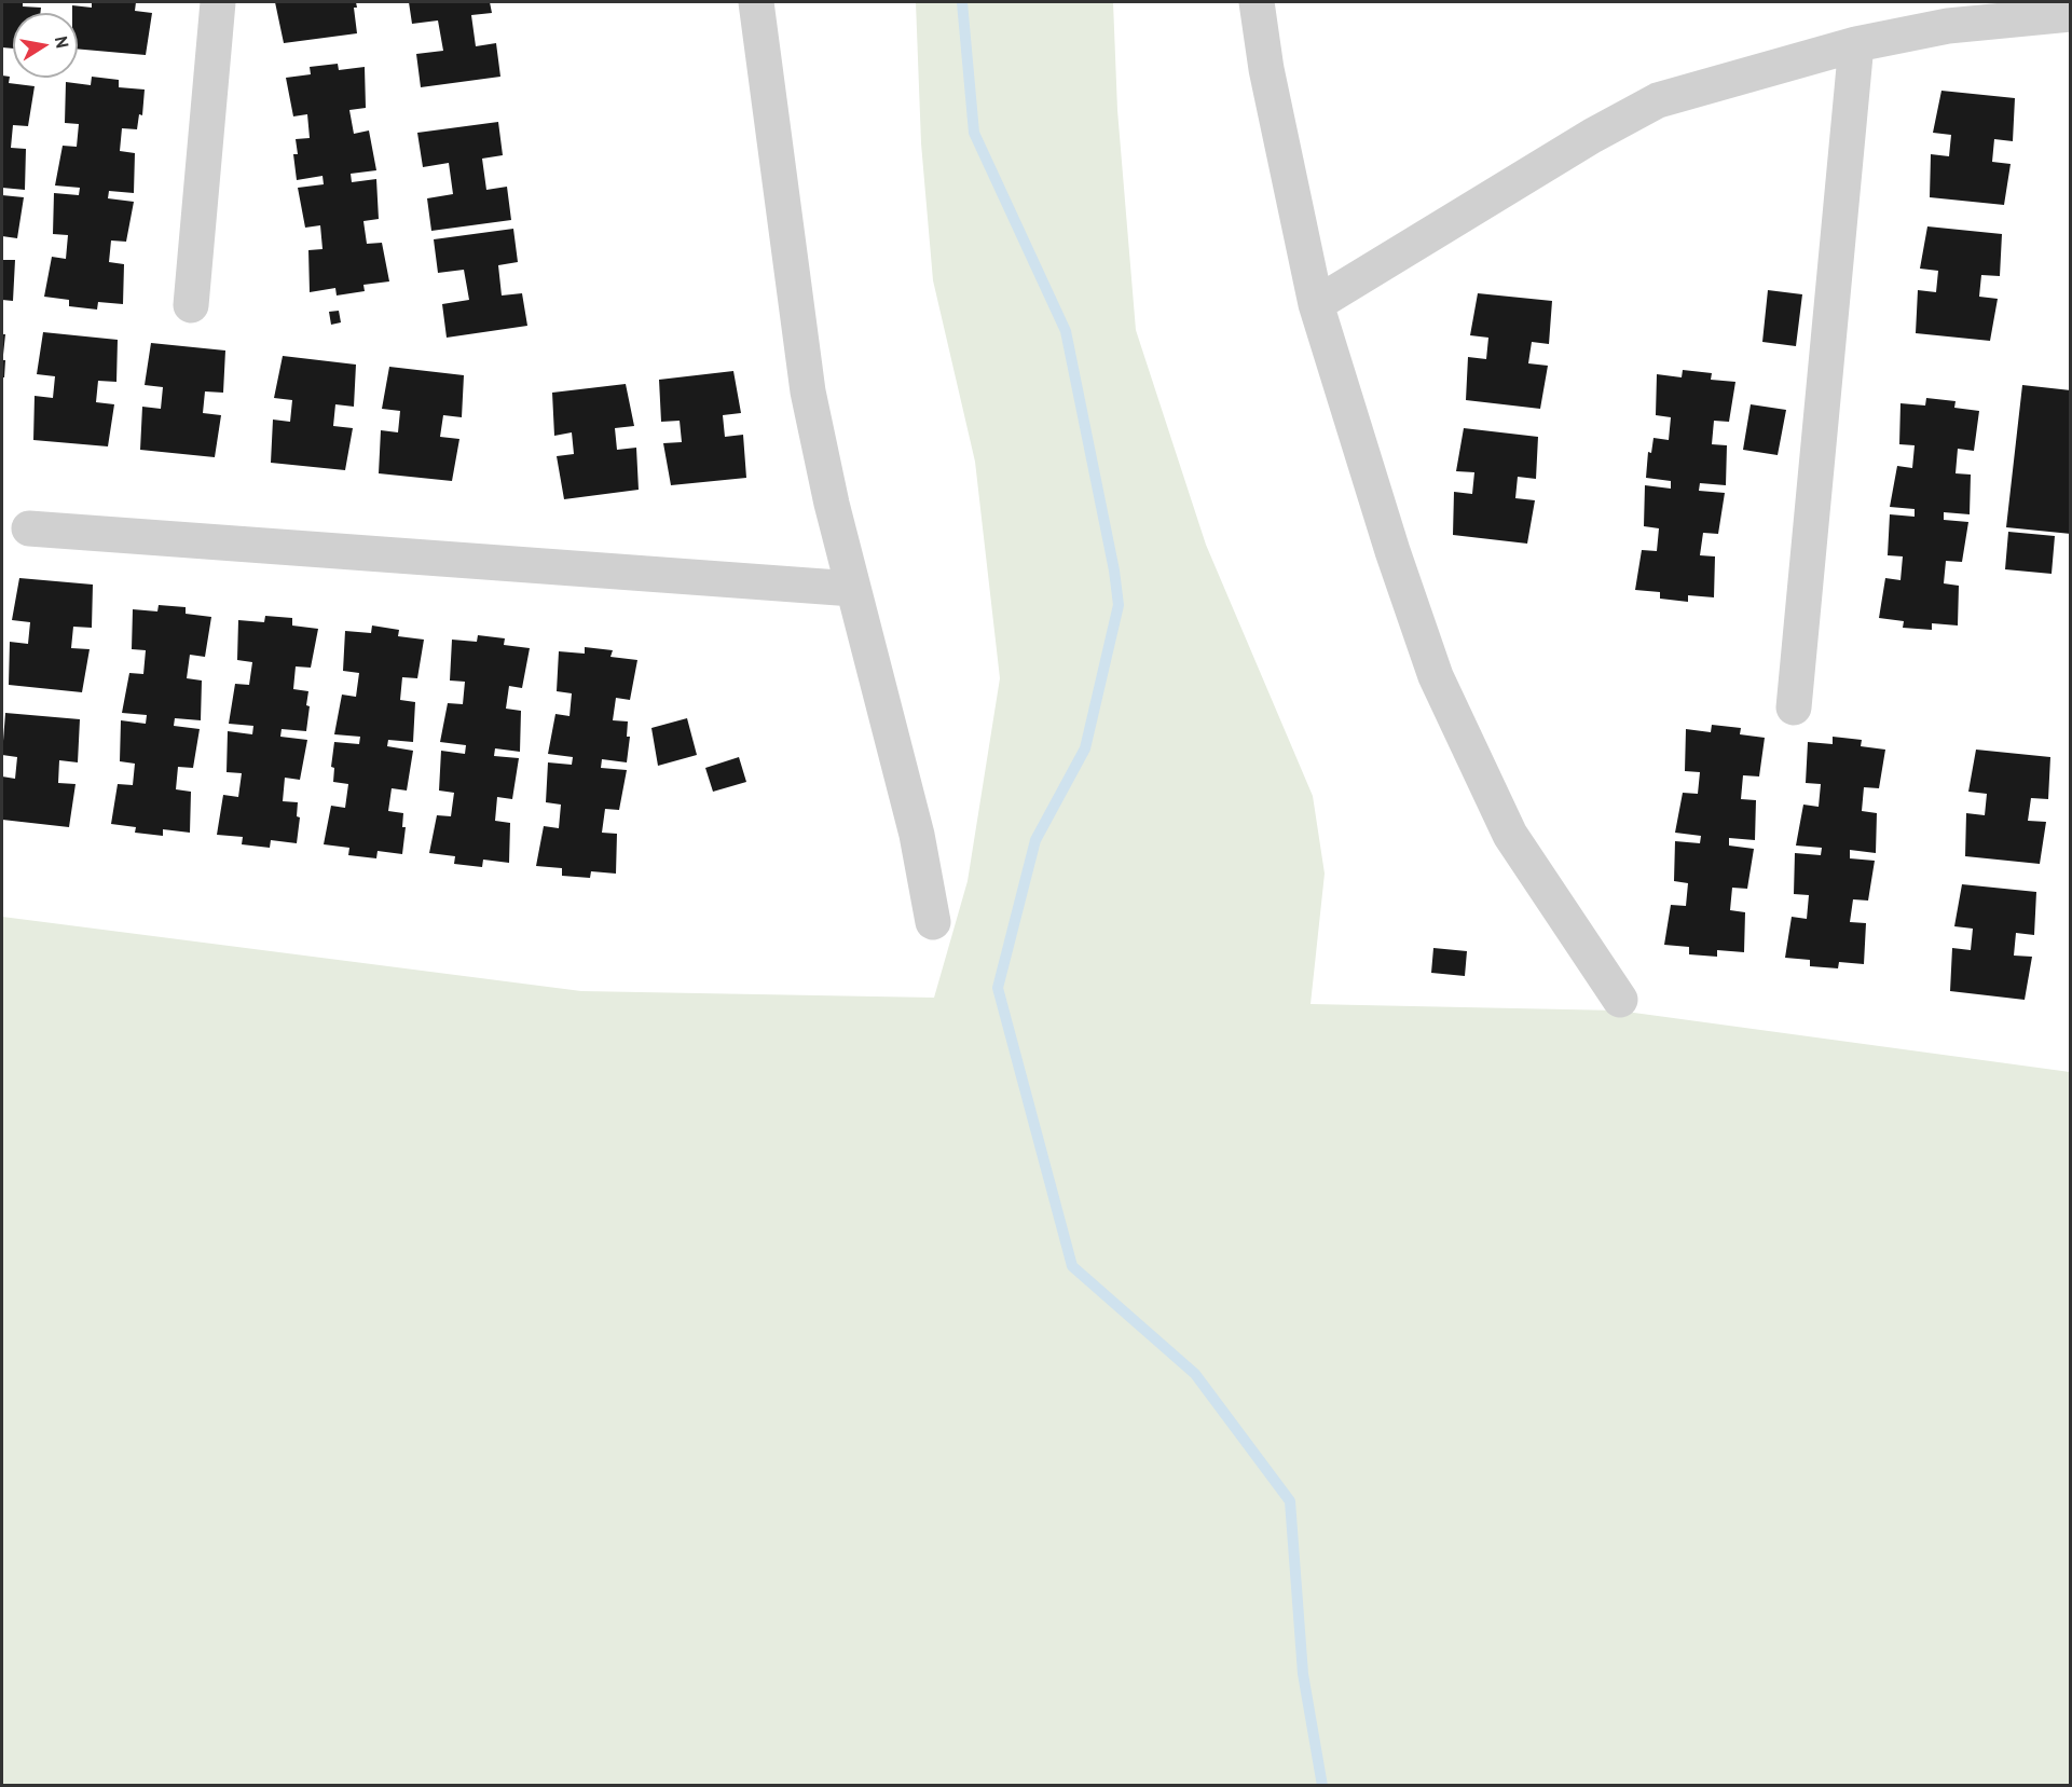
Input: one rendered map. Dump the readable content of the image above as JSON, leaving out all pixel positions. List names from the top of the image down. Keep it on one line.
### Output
{"north":"right"}
